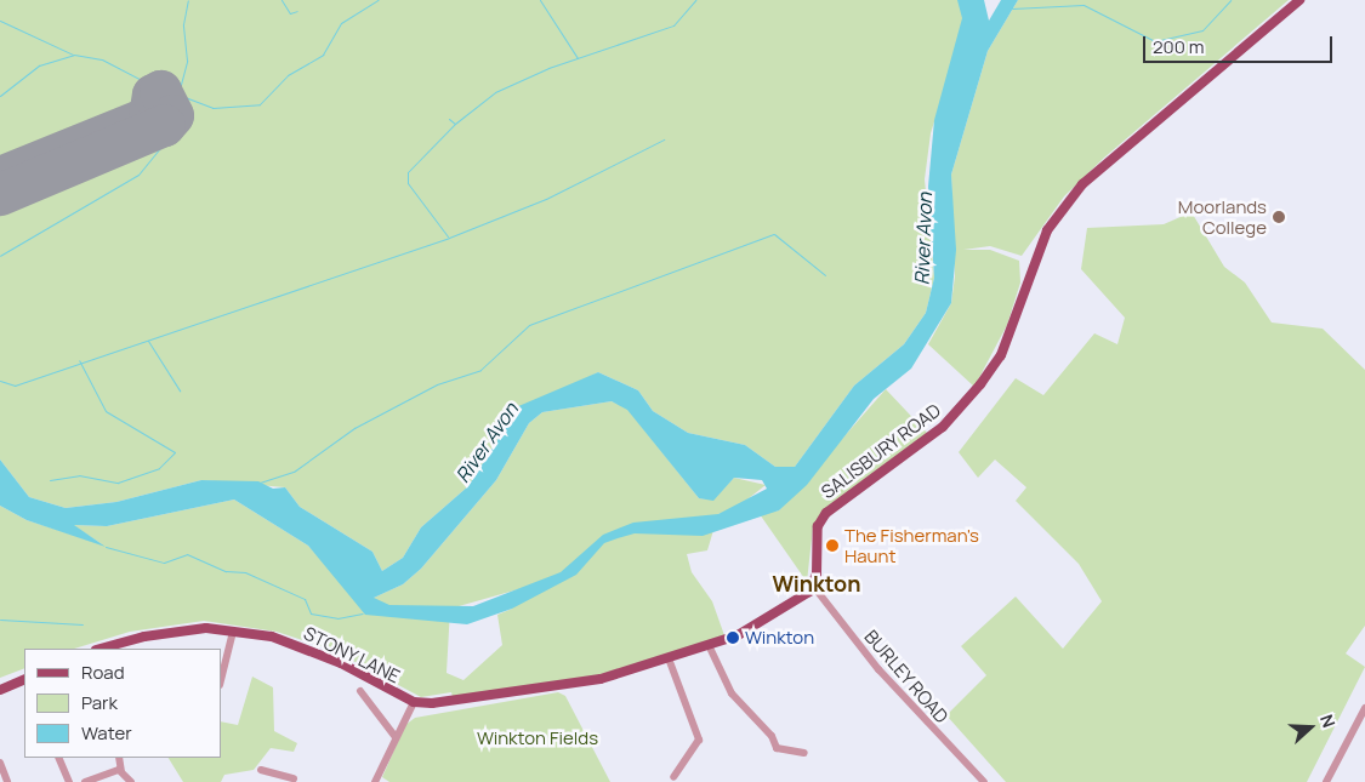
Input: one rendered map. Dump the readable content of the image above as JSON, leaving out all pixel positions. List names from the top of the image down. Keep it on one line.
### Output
{"streets":{"main road":["SALISBURY ROAD","STONY LANE"],"street":["BURLEY ROAD"]},"crossings":[["SALISBURY ROAD","BURLEY ROAD"]],"districts":["Winkton"],"water":["River Avon"],"parks":["Winkton Fields"],"places":["Moorlands College","The Fisherman's Haunt","Winkton"],"legend":["Road","Park","Water"],"scale_bar":"200 m","north":"right"}
